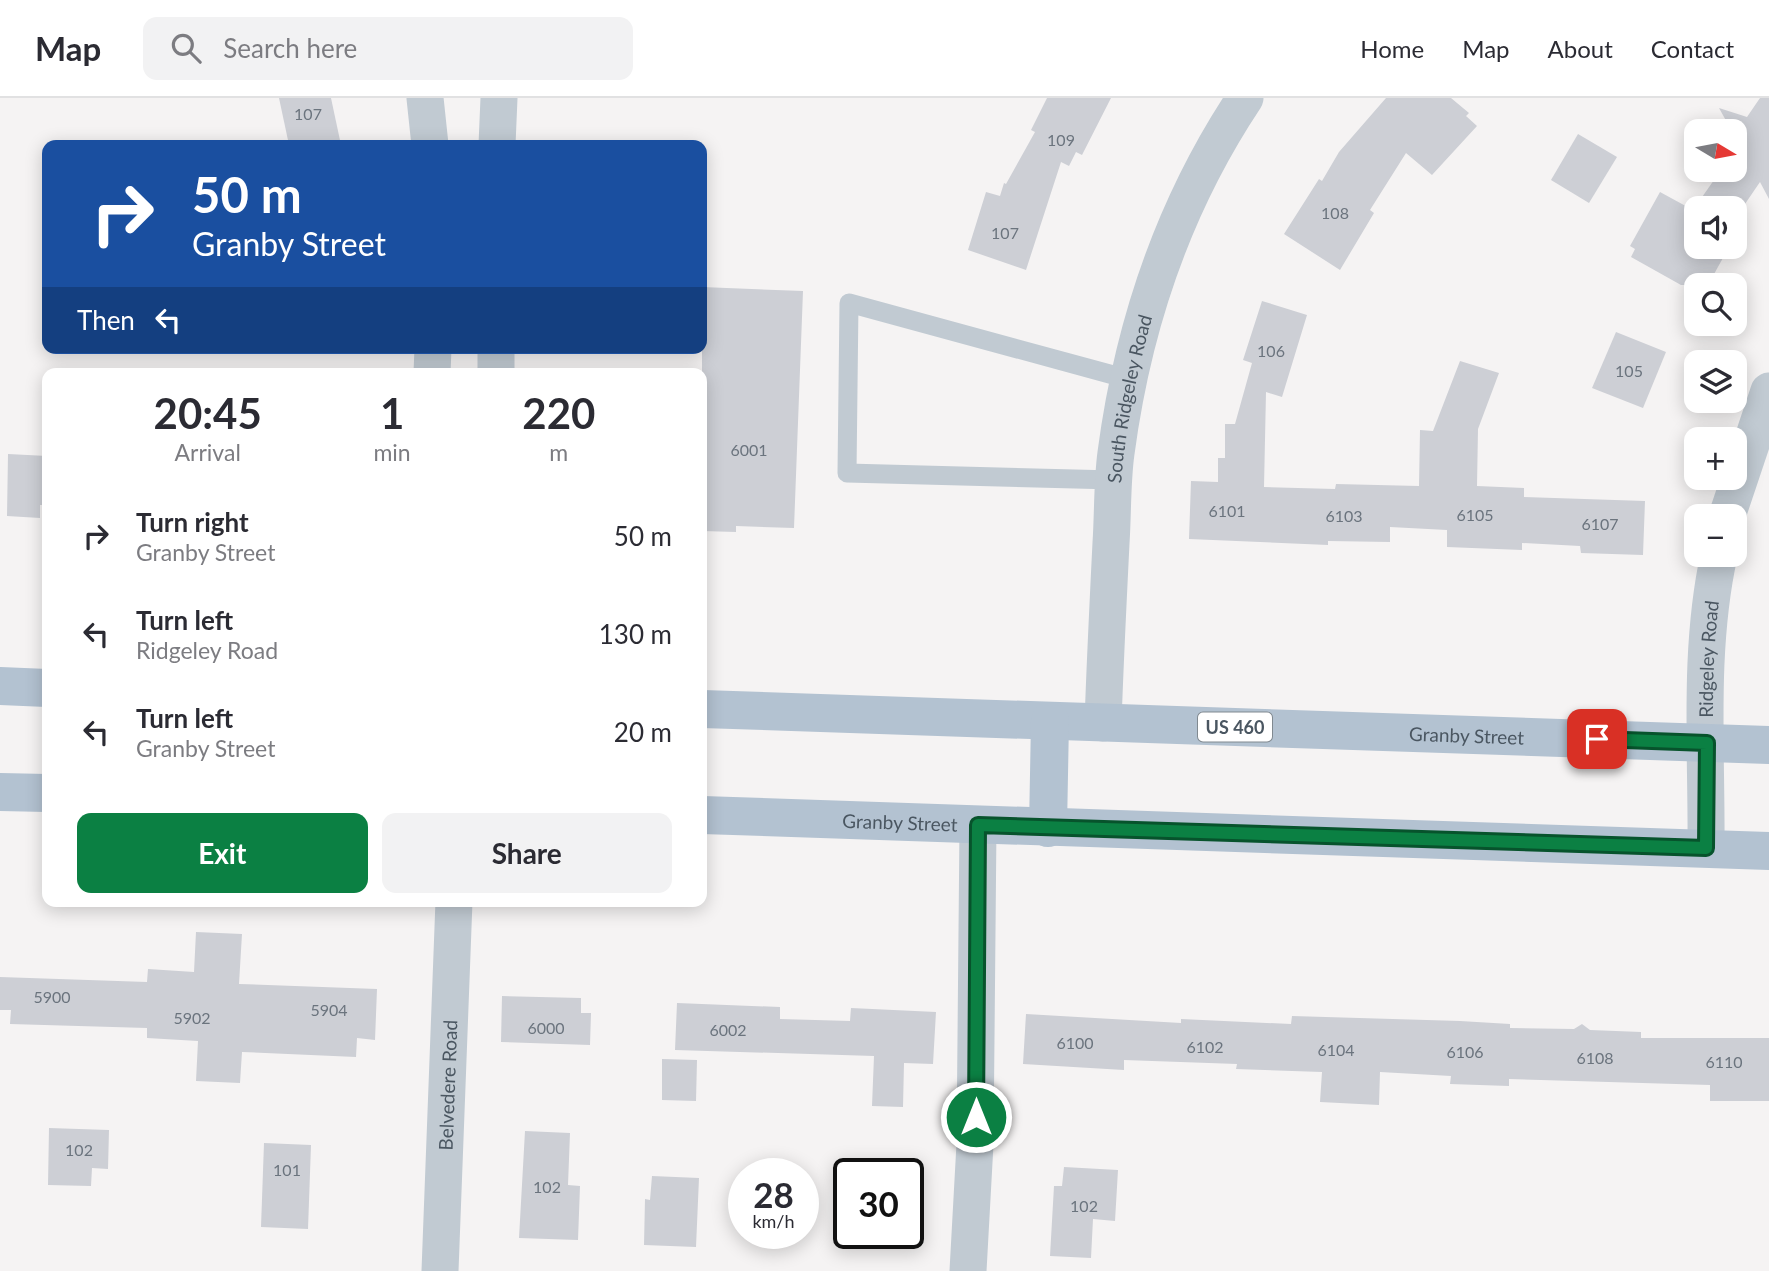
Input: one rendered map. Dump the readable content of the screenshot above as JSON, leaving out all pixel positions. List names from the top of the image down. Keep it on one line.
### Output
{"streets":{"main road":["US 460","Granby Street"],"street":["South Ridgeley Road","Ridgeley Road","Belvedere Road"]},"crossings":[["South Ridgeley Road","Granby Street"],["Ridgeley Road","Granby Street"]],"house_numbers":["107","109","108","107","106","105","6001","6101","6105","6103","6107","5900","5904","5902","6000","6002","6100","6102","6104","6106","6108","6110","102","101","102","102"],"north":"right","page":{"header":"Map","search":"Search here","nav":["Home","Map","About","Contact"],"map_buttons":["+","−"],"turn":["50 m","Granby Street"],"then":"Then","eta":["20:45","Arrival","1","min","220","m"],"list":[{"name":"Turn right","note":"Granby Street","value":"50 m"},{"name":"Turn left","note":"Ridgeley Road","value":"130 m"},{"name":"Turn left","note":"Granby Street","value":"20 m"}],"buttons":["Exit","Share"],"speed":"28 km/h","limit":"30"}}
